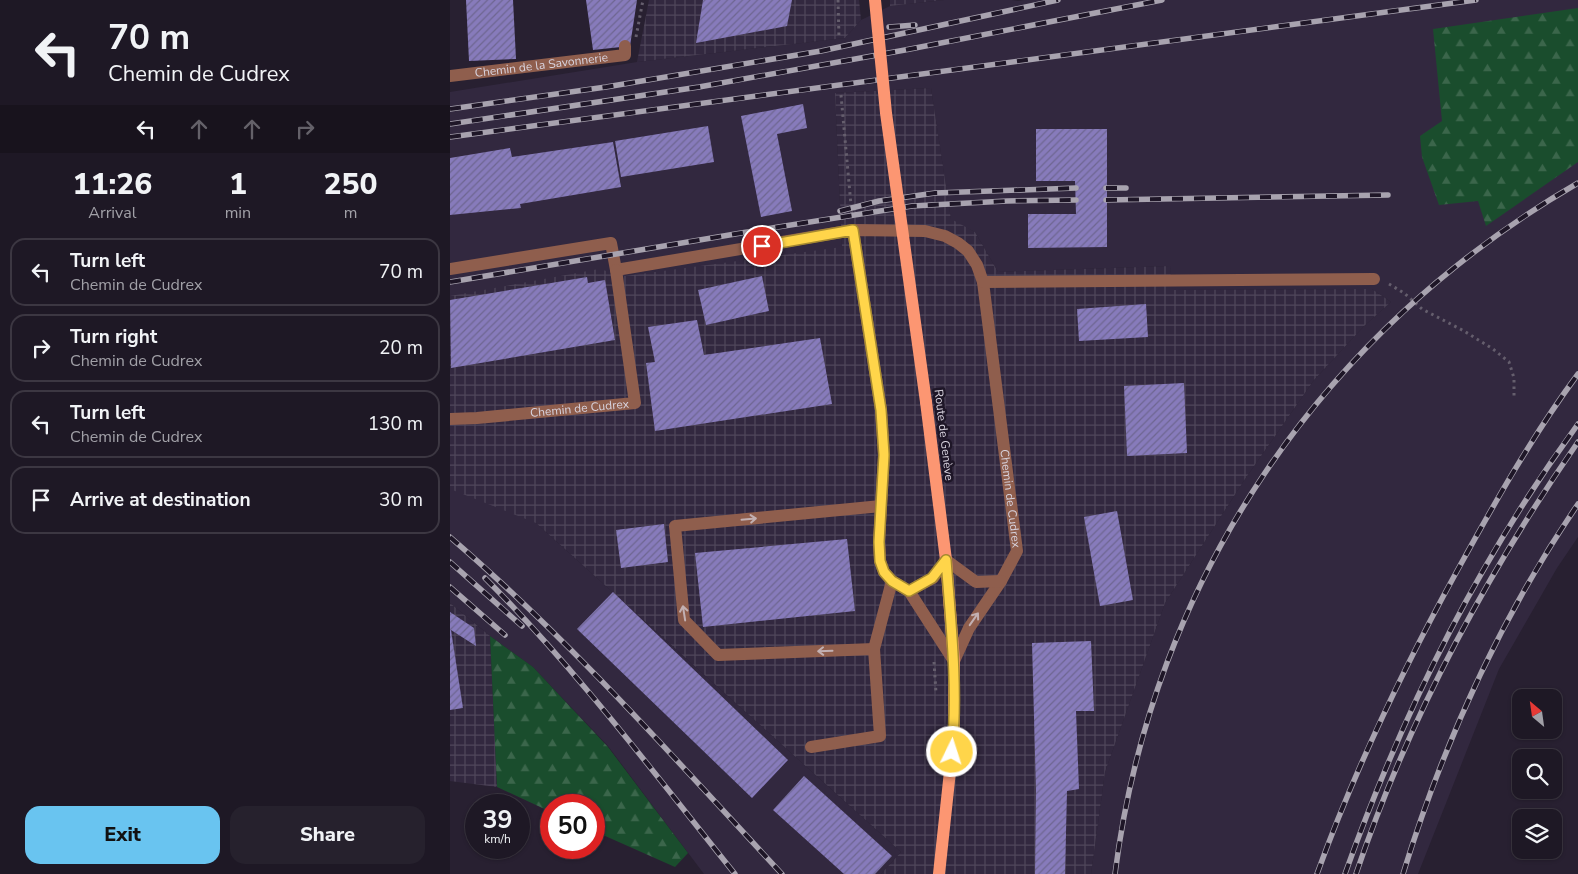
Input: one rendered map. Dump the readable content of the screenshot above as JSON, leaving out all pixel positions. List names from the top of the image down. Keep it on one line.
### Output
{"streets":{"main road":["Route de Genève"],"street":["Chemin de la Savonnerie","Chemin de Cudrex"]},"crossings":[["Chemin de Cudrex","Route de Genève"]],"north":"top left","page":{"turn":["70 m","Chemin de Cudrex"],"eta":["11:26","Arrival","1","min","250","m"],"list":[{"name":"Turn left","note":"Chemin de Cudrex","value":"70 m"},{"name":"Turn right","note":"Chemin de Cudrex","value":"20 m"},{"name":"Turn left","note":"Chemin de Cudrex","value":"130 m"},{"name":"Arrive at destination","value":"30 m"}],"speed":"39 km/h","limit":"50","buttons":["Exit","Share"]}}
